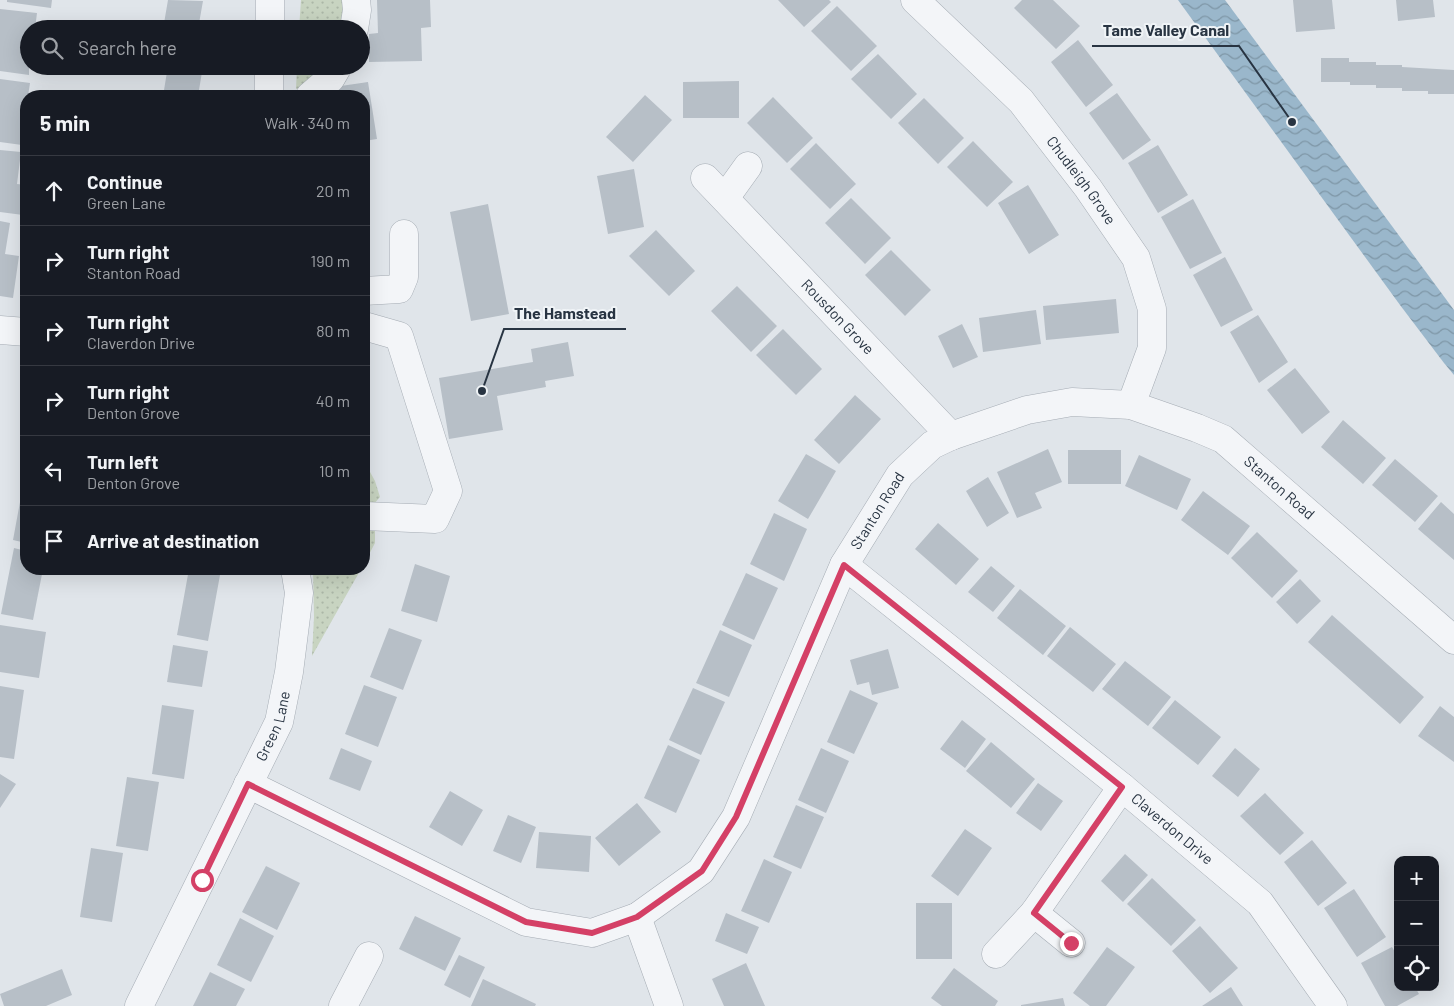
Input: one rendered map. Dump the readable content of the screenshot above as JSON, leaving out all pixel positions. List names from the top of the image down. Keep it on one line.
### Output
{"streets":{"street":["Chudleigh Grove","Rousdon Grove","Stanton Road","Green Lane","Claverdon Drive"]},"crossings":[["Chudleigh Grove","Stanton Road"],["Rousdon Grove","Stanton Road"],["Stanton Road","Green Lane"],["Stanton Road","Claverdon Drive"]],"places":["Tame Valley Canal","The Hamstead"],"page":{"search":"Search here","heading":["5 min","Walk · 340 m"],"list":[["Continue","Green Lane","20 m"],["Turn right","Stanton Road","190 m"],["Turn right","Claverdon Drive","80 m"],["Turn right","Denton Grove","40 m"],["Turn left","Denton Grove","10 m"],"Arrive at destination"],"map_buttons":["+","−"]}}
